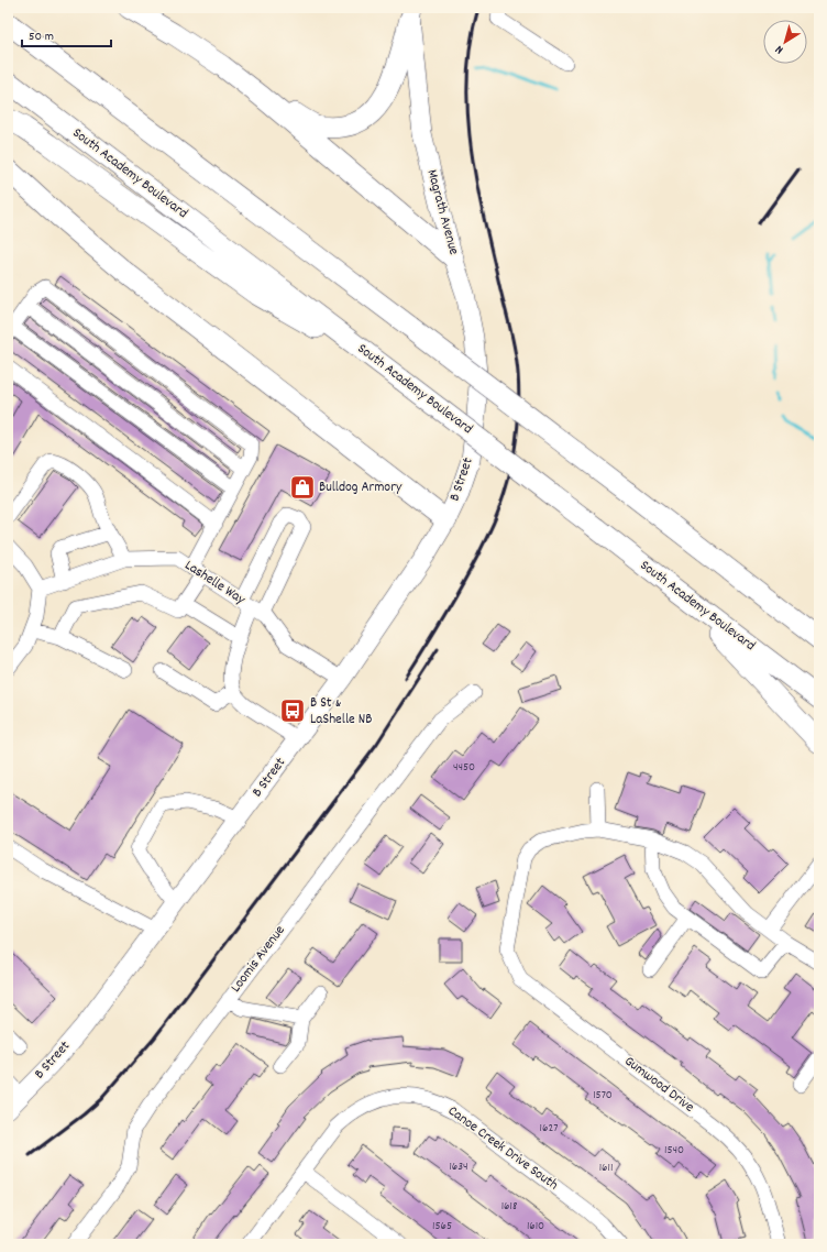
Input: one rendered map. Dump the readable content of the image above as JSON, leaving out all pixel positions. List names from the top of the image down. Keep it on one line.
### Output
{"streets":{"highway":["South Academy Boulevard"],"main road":["Magrath Avenue","B Street"],"street":["Lashelle Way","Loomis Avenue","Gumwood Drive","Canoe Creek Drive South"]},"crossings":[["Magrath Avenue","B Street"],["B Street","Lashelle Way"]],"places":{"shop":["Bulldog Armory"],"bus stop":["B St & LaShelle NB"]},"house_numbers":["4450","1570","1627","1540","1634","1611","1618","1565","1610"],"scale_bar":"50 m","north":"bottom left"}
